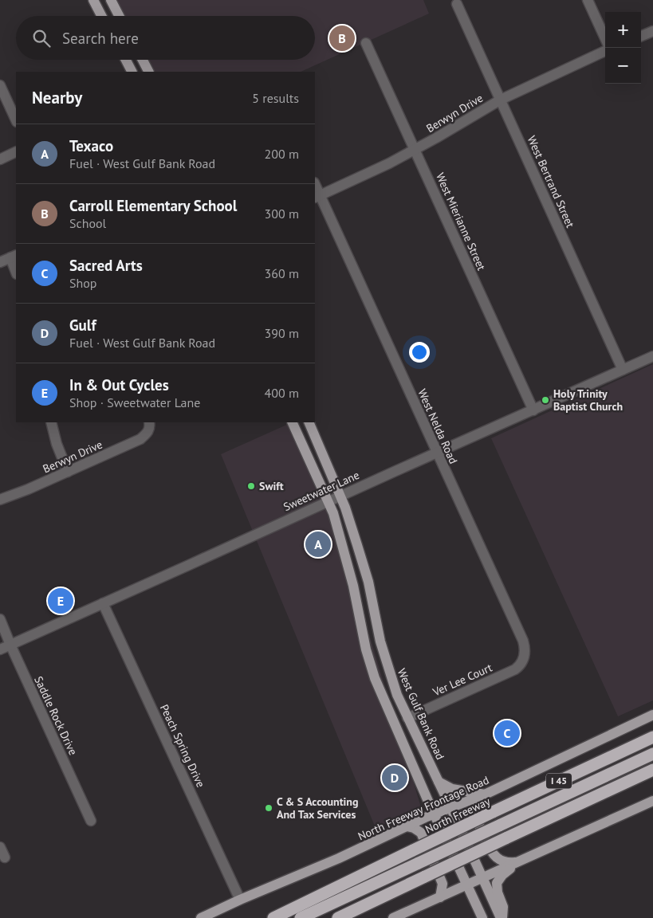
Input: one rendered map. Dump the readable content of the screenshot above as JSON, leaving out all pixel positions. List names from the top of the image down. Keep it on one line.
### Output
{"streets":{"highway":["I 45","North Freeway"],"main road":["West Gulf Bank Road","North Freeway Frontage Road"],"street":["Berwyn Drive","West Bertrand Street","West Mierianne Street","West Nelda Road","Sweetwater Lane","Ver Lee Court","Saddle Rock Drive","Peach Spring Drive"]},"crossings":[["Berwyn Drive","West Bertrand Street"],["Berwyn Drive","West Mierianne Street"],["Berwyn Drive","West Nelda Road"],["West Bertrand Street","Sweetwater Lane"],["West Mierianne Street","Sweetwater Lane"],["West Nelda Road","Sweetwater Lane"],["West Nelda Road","Ver Lee Court"],["Sweetwater Lane","West Gulf Bank Road"],["Sweetwater Lane","Saddle Rock Drive"],["Sweetwater Lane","Peach Spring Drive"],["Ver Lee Court","West Gulf Bank Road"],["West Gulf Bank Road","North Freeway Frontage Road"],["Peach Spring Drive","North Freeway Frontage Road"]],"places":["Holy Trinity Baptist Church","Swift","C & S Accounting And Tax Services"],"page":{"map_buttons":["+","−"],"search":"Search here","pins":["B","A","E","C","D"],"heading":["Nearby","5 results"],"list":[{"mark":"A","name":"Texaco","note":"Fuel · West Gulf Bank Road","value":"200 m"},{"mark":"B","name":"Carroll Elementary School","note":"School","value":"300 m"},{"mark":"C","name":"Sacred Arts","note":"Shop","value":"360 m"},{"mark":"D","name":"Gulf","note":"Fuel · West Gulf Bank Road","value":"390 m"},{"mark":"E","name":"In & Out Cycles","note":"Shop · Sweetwater Lane","value":"400 m"}]}}
